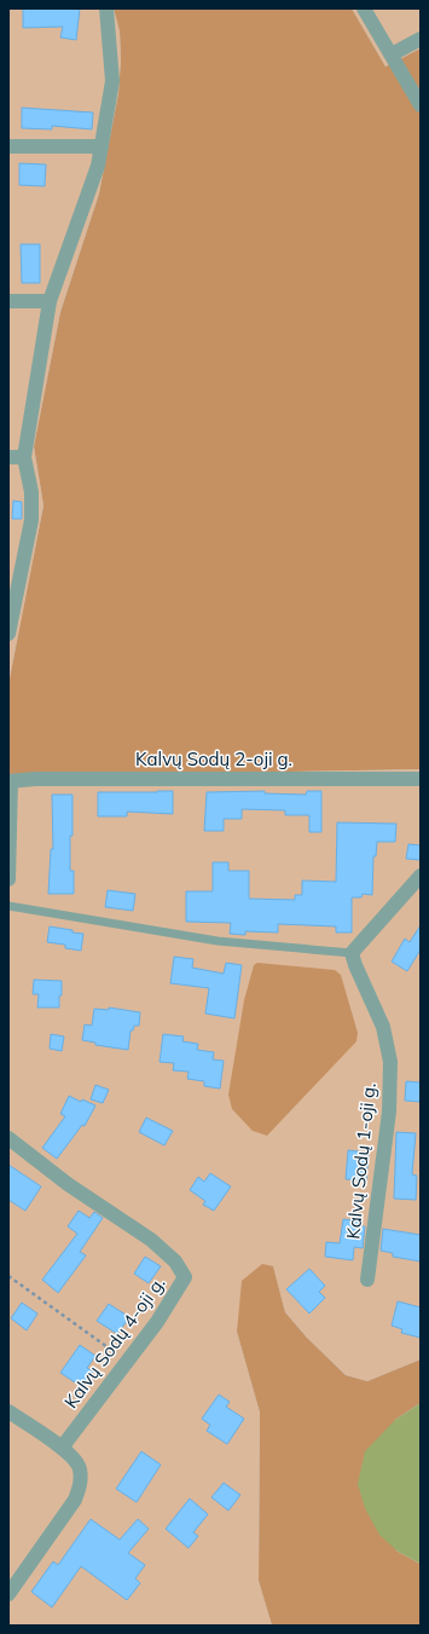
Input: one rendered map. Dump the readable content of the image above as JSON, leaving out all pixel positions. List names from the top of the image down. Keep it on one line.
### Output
{"streets":{"street":["Kalvų Sodų 2-oji g.","Kalvų Sodų 1-oji g.","Kalvų Sodų 4-oji g."]}}
